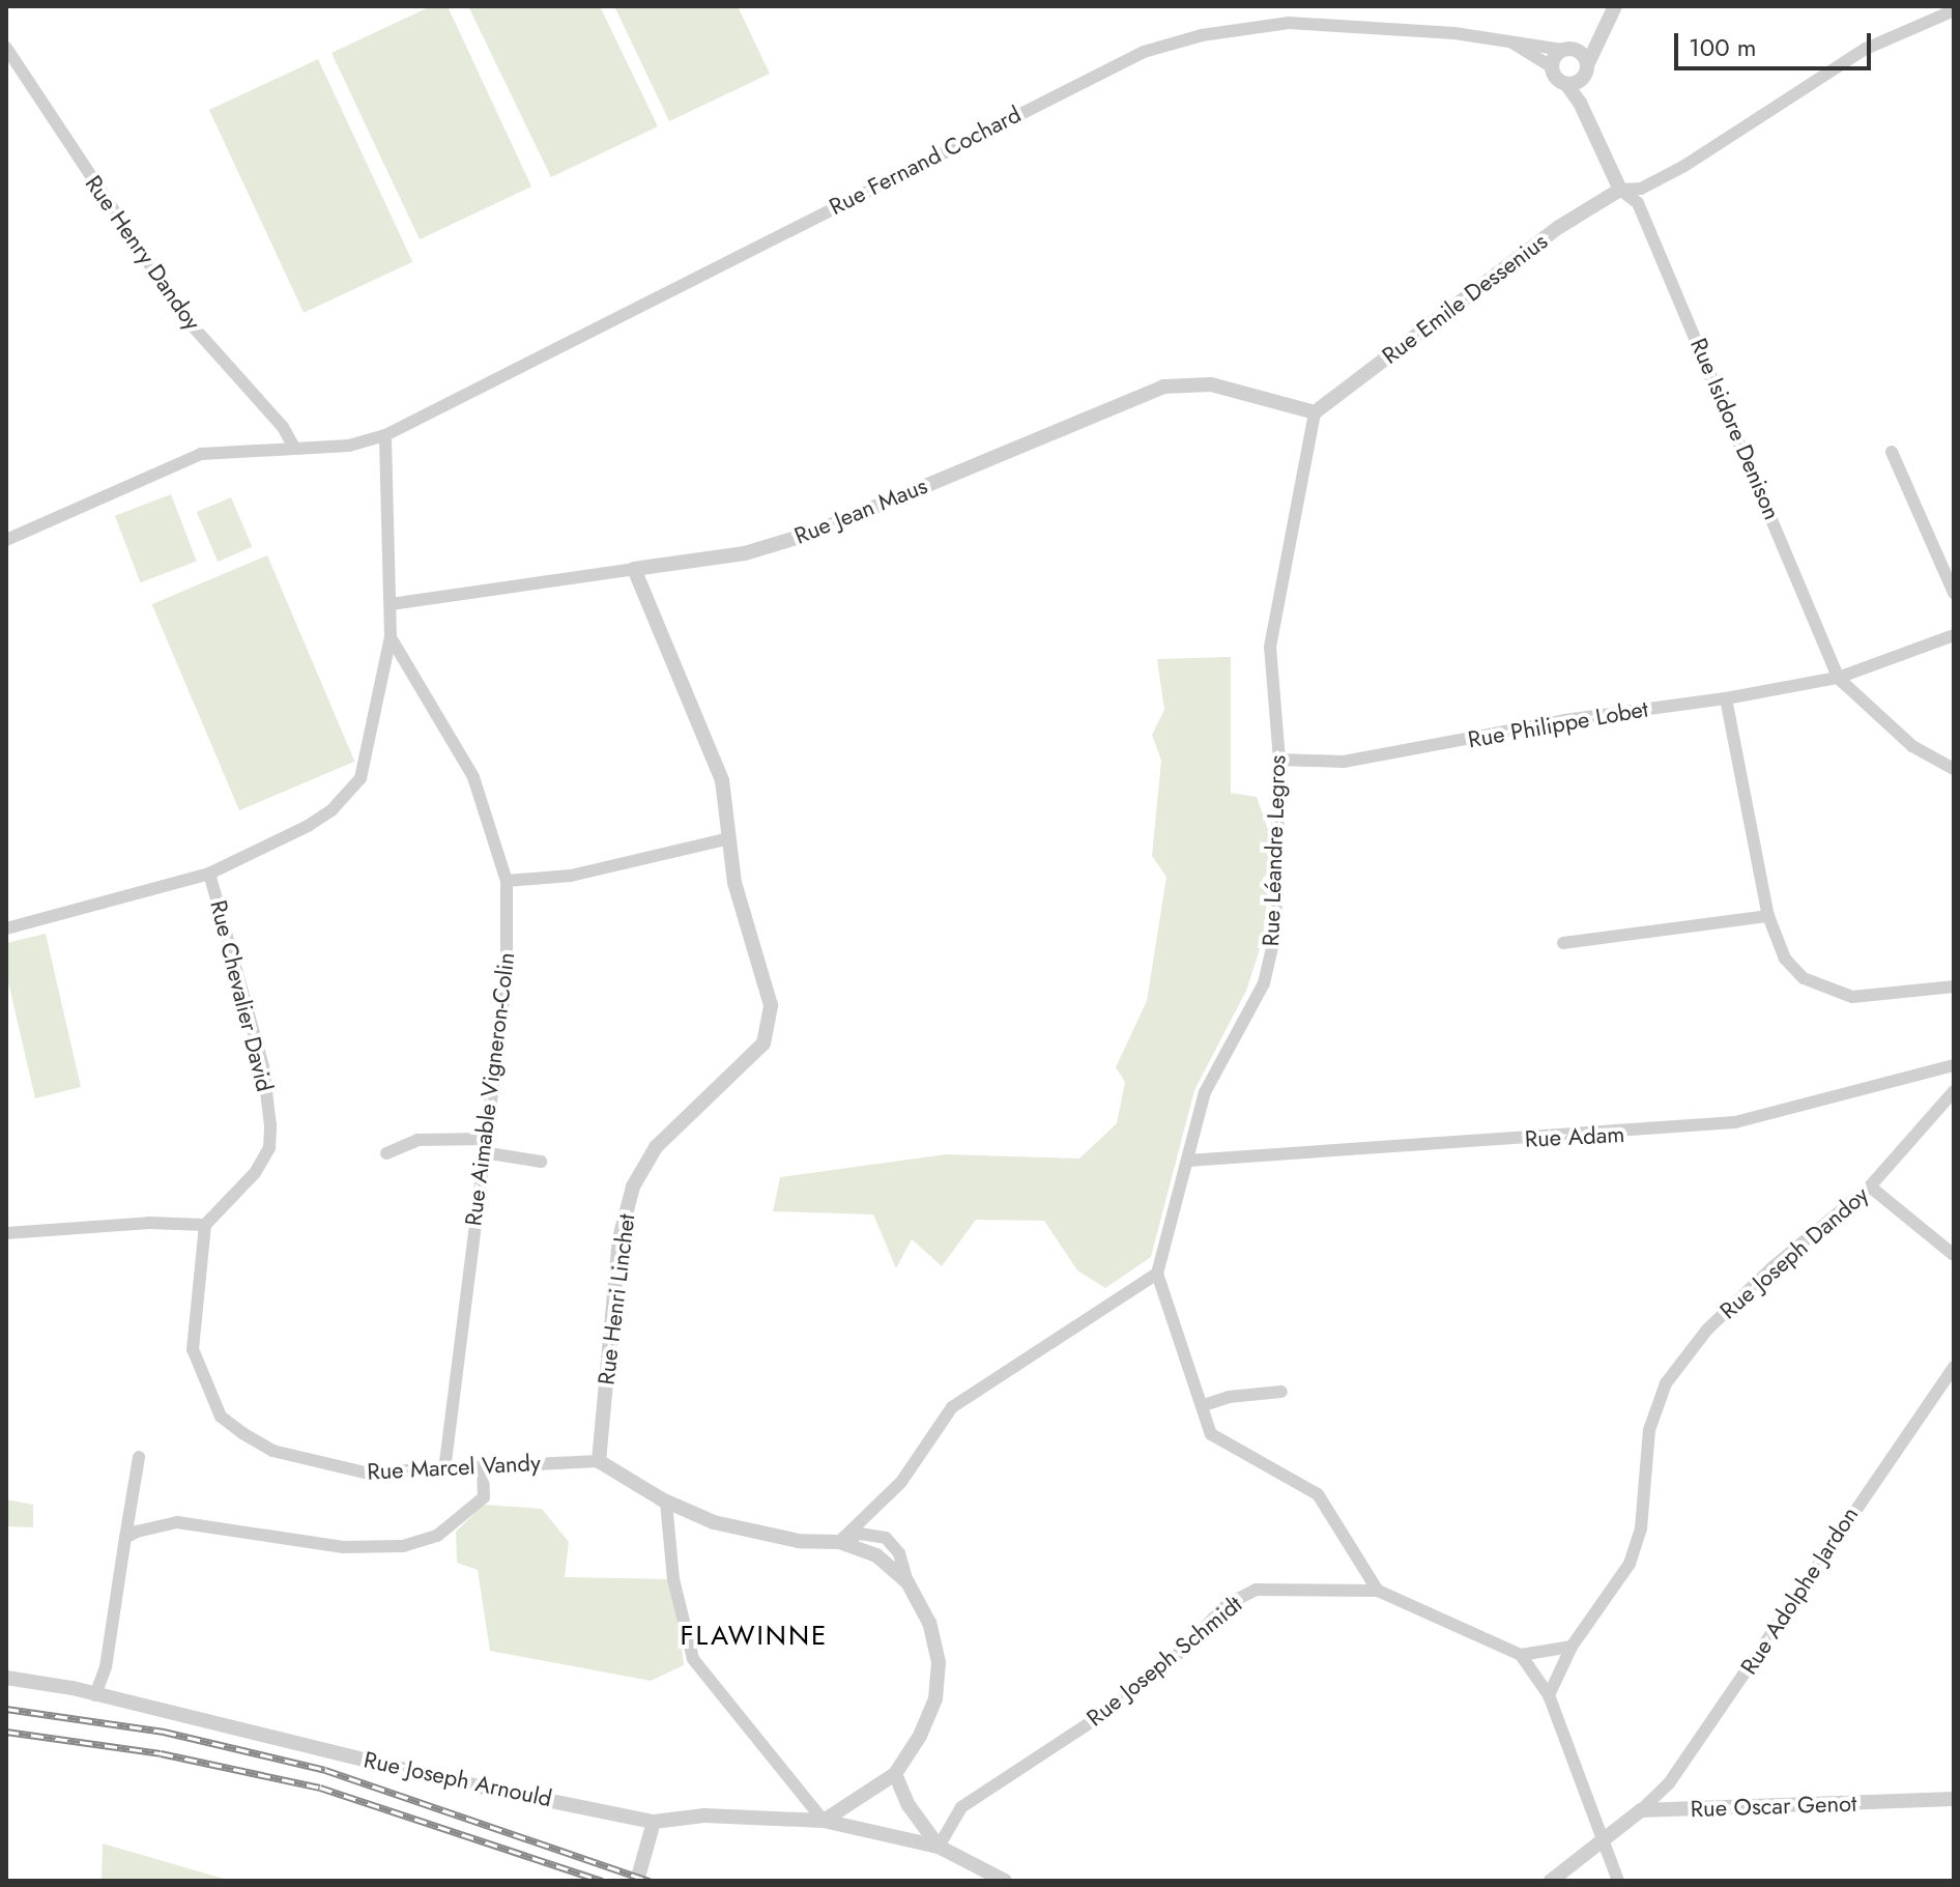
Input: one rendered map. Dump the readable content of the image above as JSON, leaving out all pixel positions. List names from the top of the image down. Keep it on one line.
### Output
{"streets":{"street":["Rue Fernand Cochard","Rue Henry Dandoy","Rue Emile Dessenius","Rue Isidore Denison","Rue Jean Maus","Rue Philippe Lobet","Rue Léandre Legros","Rue Chevalier David","Rue Aimable Vigneron-Colin","Rue Adam","Rue Joseph Dandoy","Rue Henri Linchet","Rue Marcel Vandy","Rue Adolphe Jardon","Rue Joseph Schmidt","Rue Joseph Arnould","Rue Oscar Genot"]},"crossings":[["Rue Fernand Cochard","Rue Henry Dandoy"],["Rue Fernand Cochard","Rue Chevalier David"],["Rue Emile Dessenius","Rue Isidore Denison"],["Rue Emile Dessenius","Rue Jean Maus"],["Rue Emile Dessenius","Rue Léandre Legros"],["Rue Isidore Denison","Rue Philippe Lobet"],["Rue Jean Maus","Rue Léandre Legros"],["Rue Jean Maus","Rue Chevalier David"],["Rue Jean Maus","Rue Henri Linchet"],["Rue Philippe Lobet","Rue Léandre Legros"],["Rue Léandre Legros","Rue Adam"],["Rue Chevalier David","Rue Aimable Vigneron-Colin"],["Rue Chevalier David","Rue Marcel Vandy"],["Rue Aimable Vigneron-Colin","Rue Marcel Vandy"],["Rue Henri Linchet","Rue Marcel Vandy"],["Rue Adolphe Jardon","Rue Oscar Genot"],["Rue Joseph Schmidt","Rue Joseph Arnould"]],"districts":["FLAWINNE"],"scale_bar":"100 m"}
